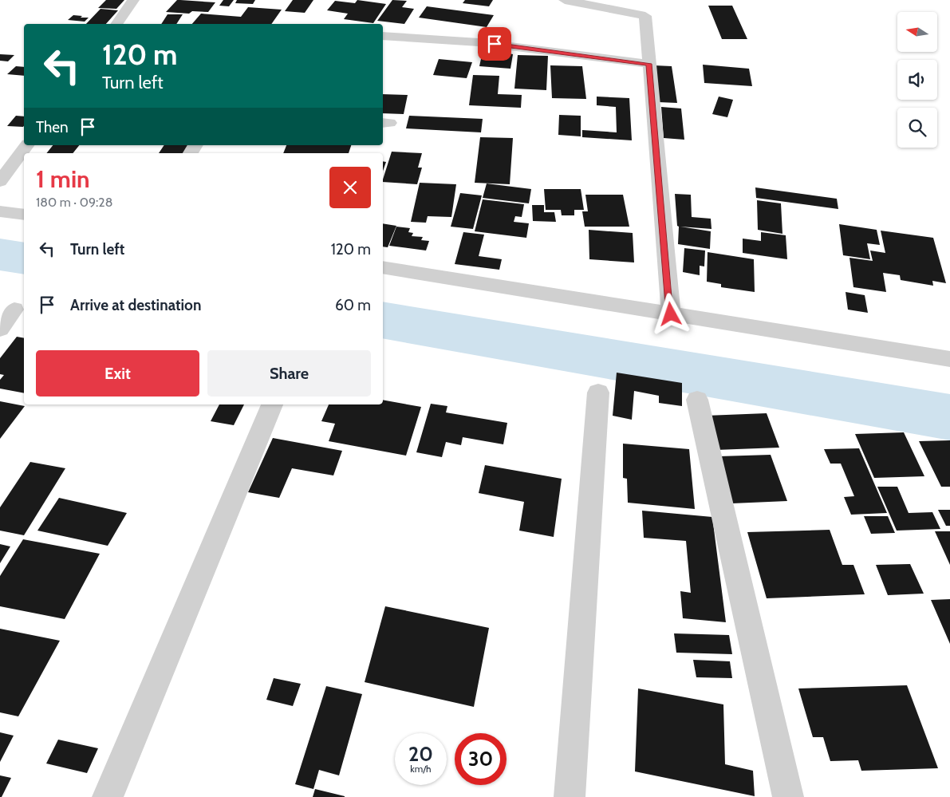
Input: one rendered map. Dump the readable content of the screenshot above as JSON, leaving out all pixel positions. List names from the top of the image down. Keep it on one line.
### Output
{"north":"left","page":{"turn":["120 m","Turn left"],"then":"Then","heading":["1 min","180 m · 09:28"],"list":[{"name":"Turn left","value":"120 m"},{"name":"Arrive at destination","value":"60 m"}],"buttons":["Exit","Share"],"speed":"20 km/h","limit":"30"}}
